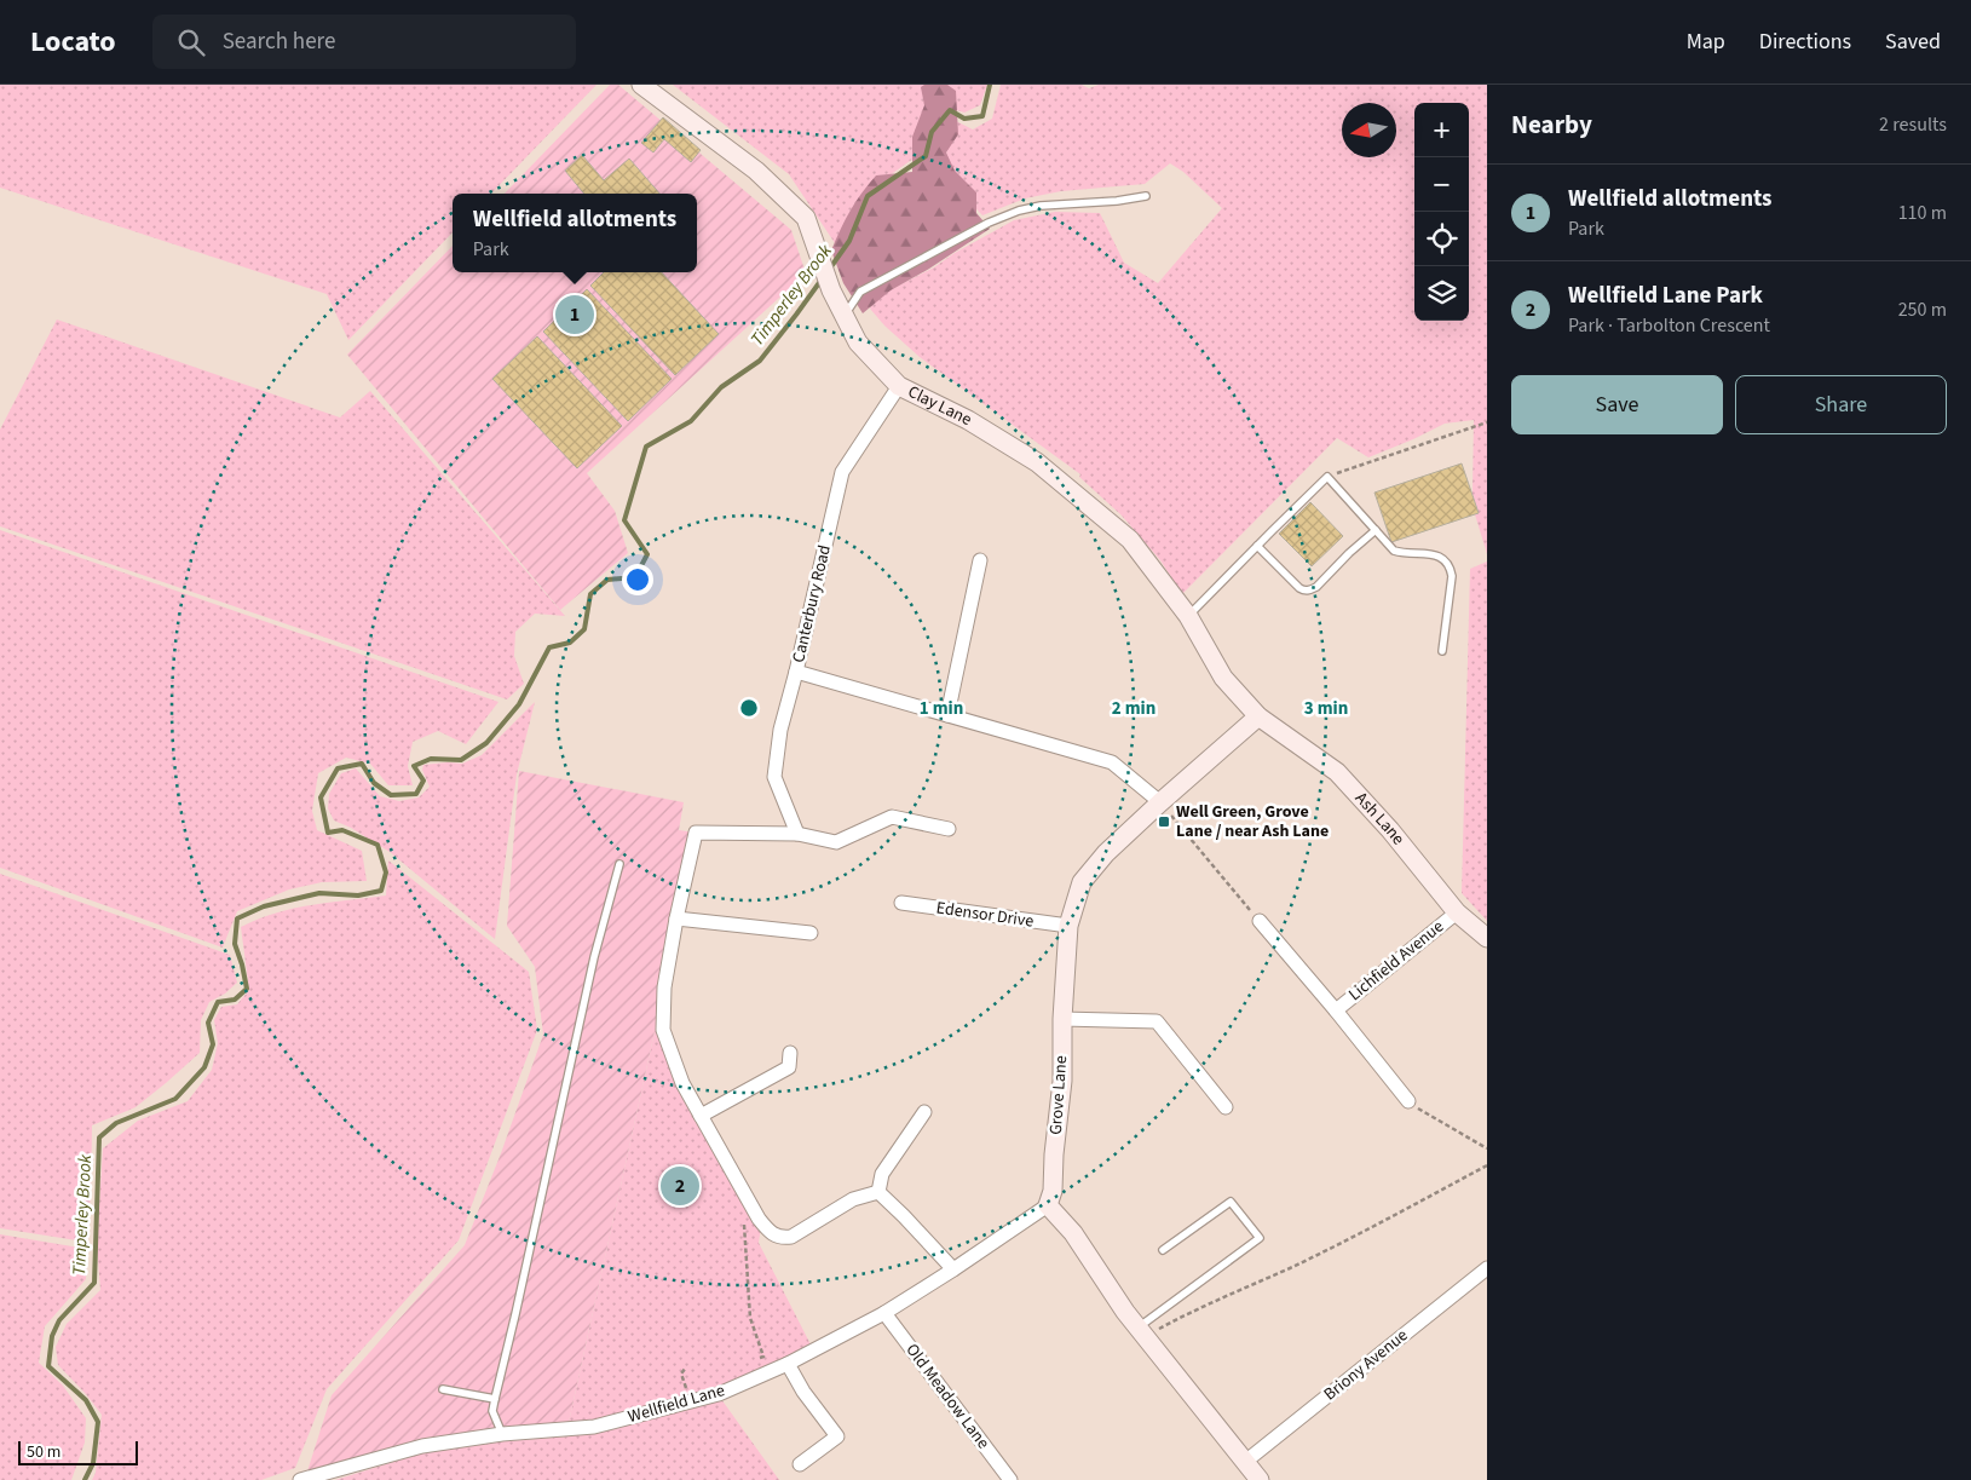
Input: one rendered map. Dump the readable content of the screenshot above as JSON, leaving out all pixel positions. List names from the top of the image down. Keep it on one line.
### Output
{"streets":{"street":["Clay Lane","Canterbury Road","Ash Lane","Edensor Drive","Lichfield Avenue","Grove Lane","Briony Avenue","Old Meadow Lane","Wellfield Lane"]},"crossings":[["Clay Lane","Canterbury Road"],["Clay Lane","Ash Lane"],["Clay Lane","Grove Lane"],["Ash Lane","Lichfield Avenue"],["Ash Lane","Grove Lane"],["Edensor Drive","Grove Lane"],["Grove Lane","Wellfield Lane"],["Old Meadow Lane","Wellfield Lane"]],"water":["Timperley Brook"],"places":{"transit":["Well Green, Grove Lane / near Ash Lane"]},"scale_bar":"50 m","north":"left","page":{"header":"Locato","search":"Search here","nav":["Map","Directions","Saved"],"heading":["Nearby","2 results"],"map_buttons":["+","−"],"list":[{"mark":"1","name":"Wellfield allotments","note":"Park","value":"110 m"},{"mark":"2","name":"Wellfield Lane Park","note":"Park · Tarbolton Crescent","value":"250 m"}],"popup":["Wellfield allotments","Park"],"pins":["1","2"],"buttons":["Save","Share"],"scale":"50 m"},"rings":["1 min","2 min","3 min"]}
